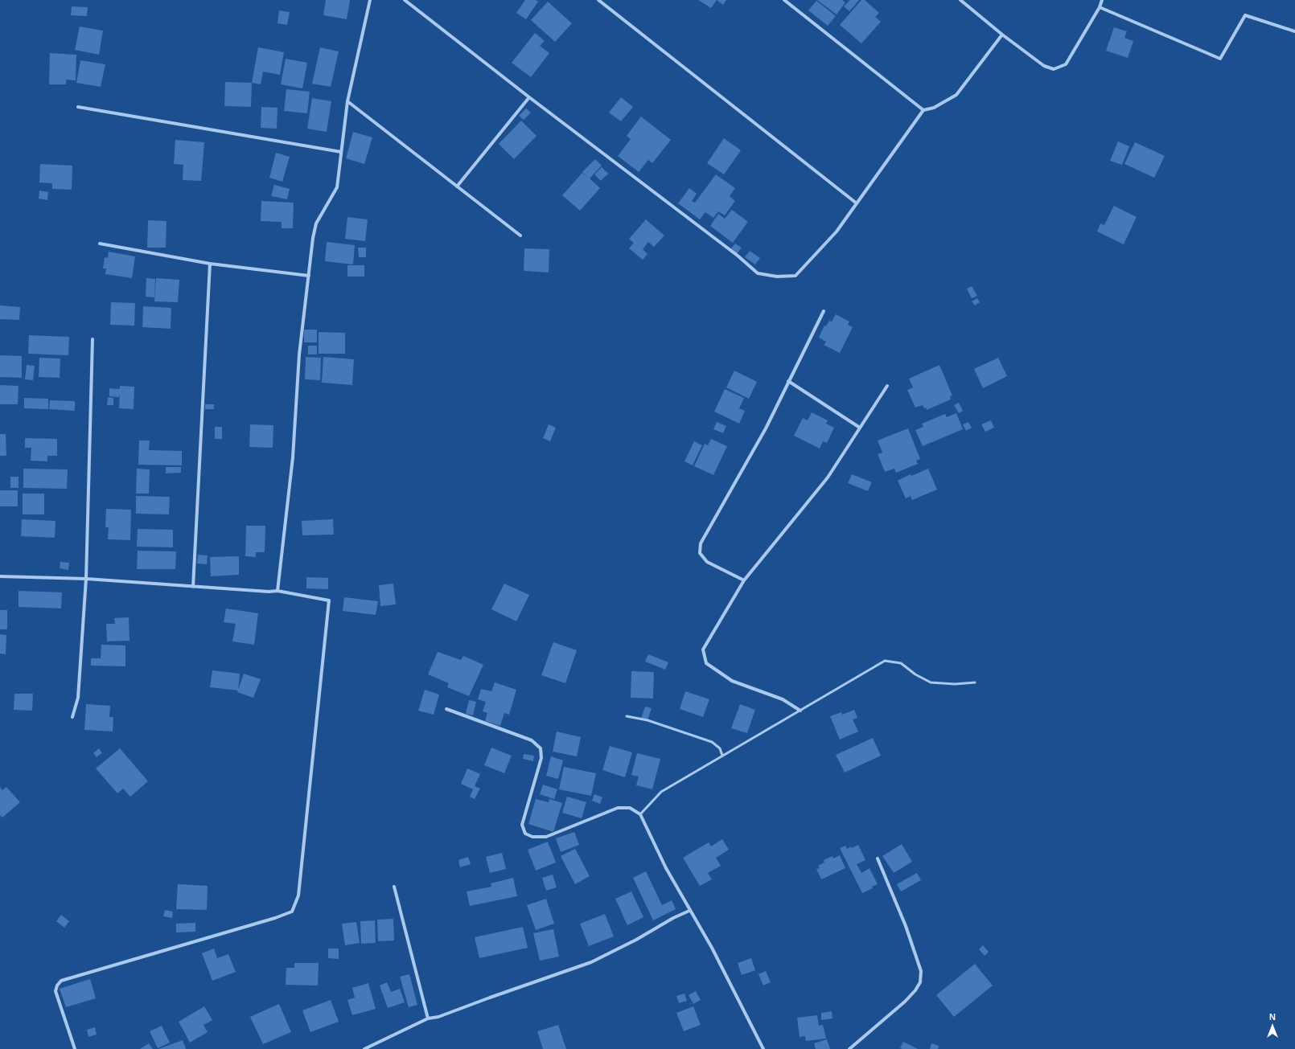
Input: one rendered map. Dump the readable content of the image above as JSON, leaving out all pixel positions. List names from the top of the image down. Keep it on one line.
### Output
{"north":"top"}
